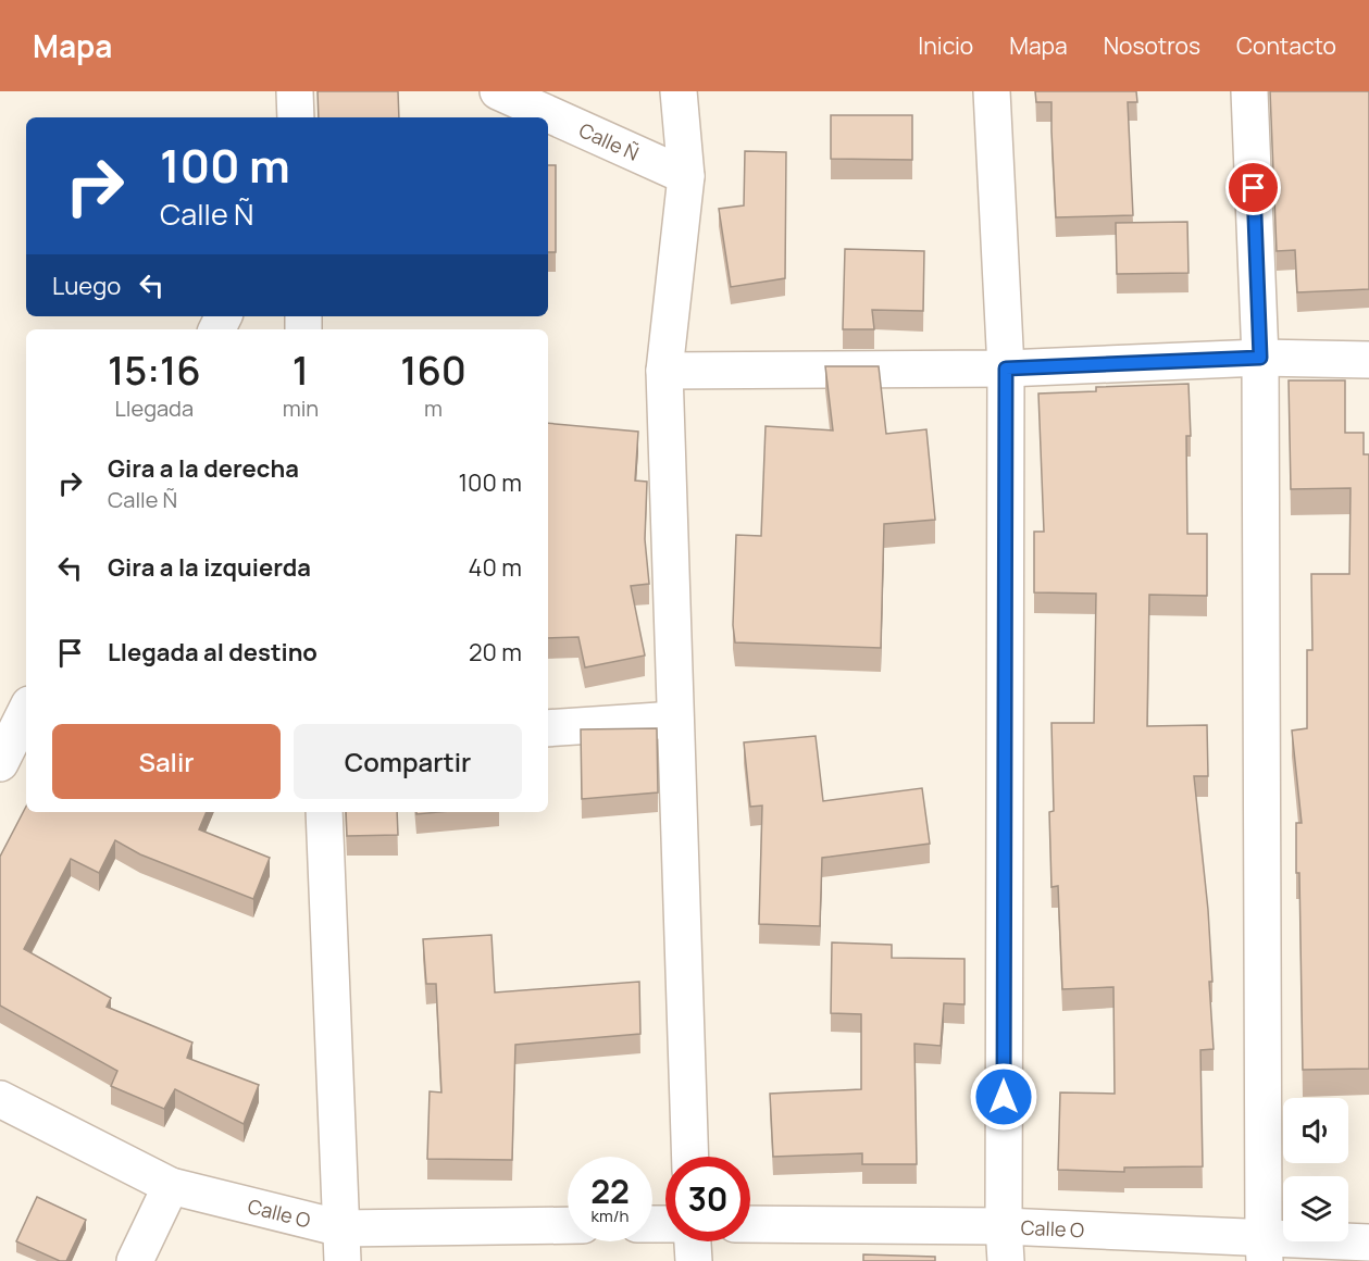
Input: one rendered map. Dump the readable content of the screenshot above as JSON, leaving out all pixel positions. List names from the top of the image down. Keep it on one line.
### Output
{"streets":{"street":["Calle Ñ","Calle O"]},"page":{"header":"Mapa","nav":["Inicio","Mapa","Nosotros","Contacto"],"turn":["100 m","Calle Ñ"],"then":"Luego","eta":["15:16","Llegada","1","min","160","m"],"list":[{"name":"Gira a la derecha","note":"Calle Ñ","value":"100 m"},{"name":"Gira a la izquierda","value":"40 m"},{"name":"Llegada al destino","value":"20 m"}],"buttons":["Salir","Compartir"],"speed":"22 km/h","limit":"30"}}
